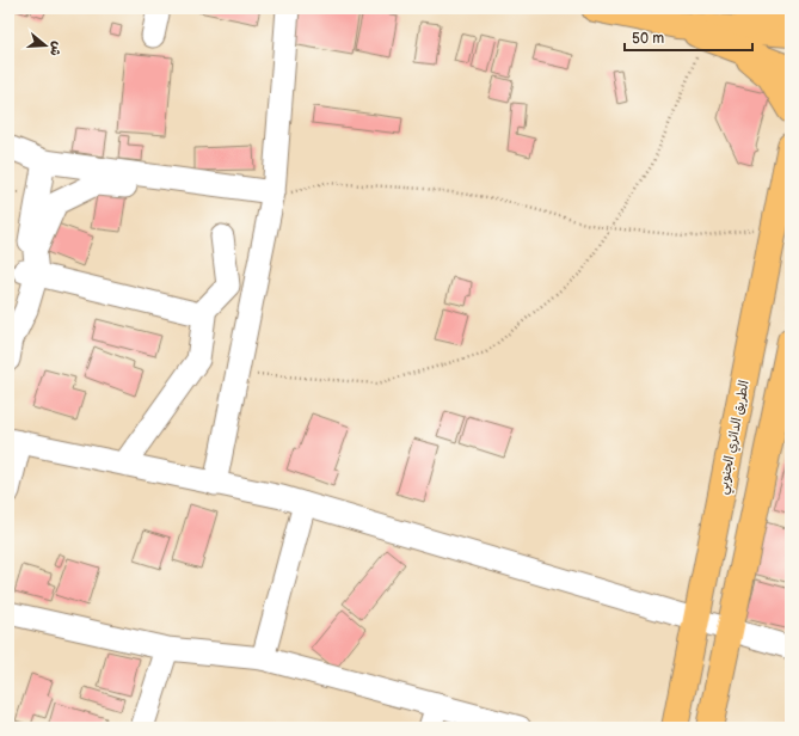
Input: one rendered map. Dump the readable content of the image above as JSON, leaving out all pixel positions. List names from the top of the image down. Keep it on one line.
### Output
{"streets":{"main road":["الطريق الدائري الجنوبي"]},"scale_bar":"50 m","north":"right"}
